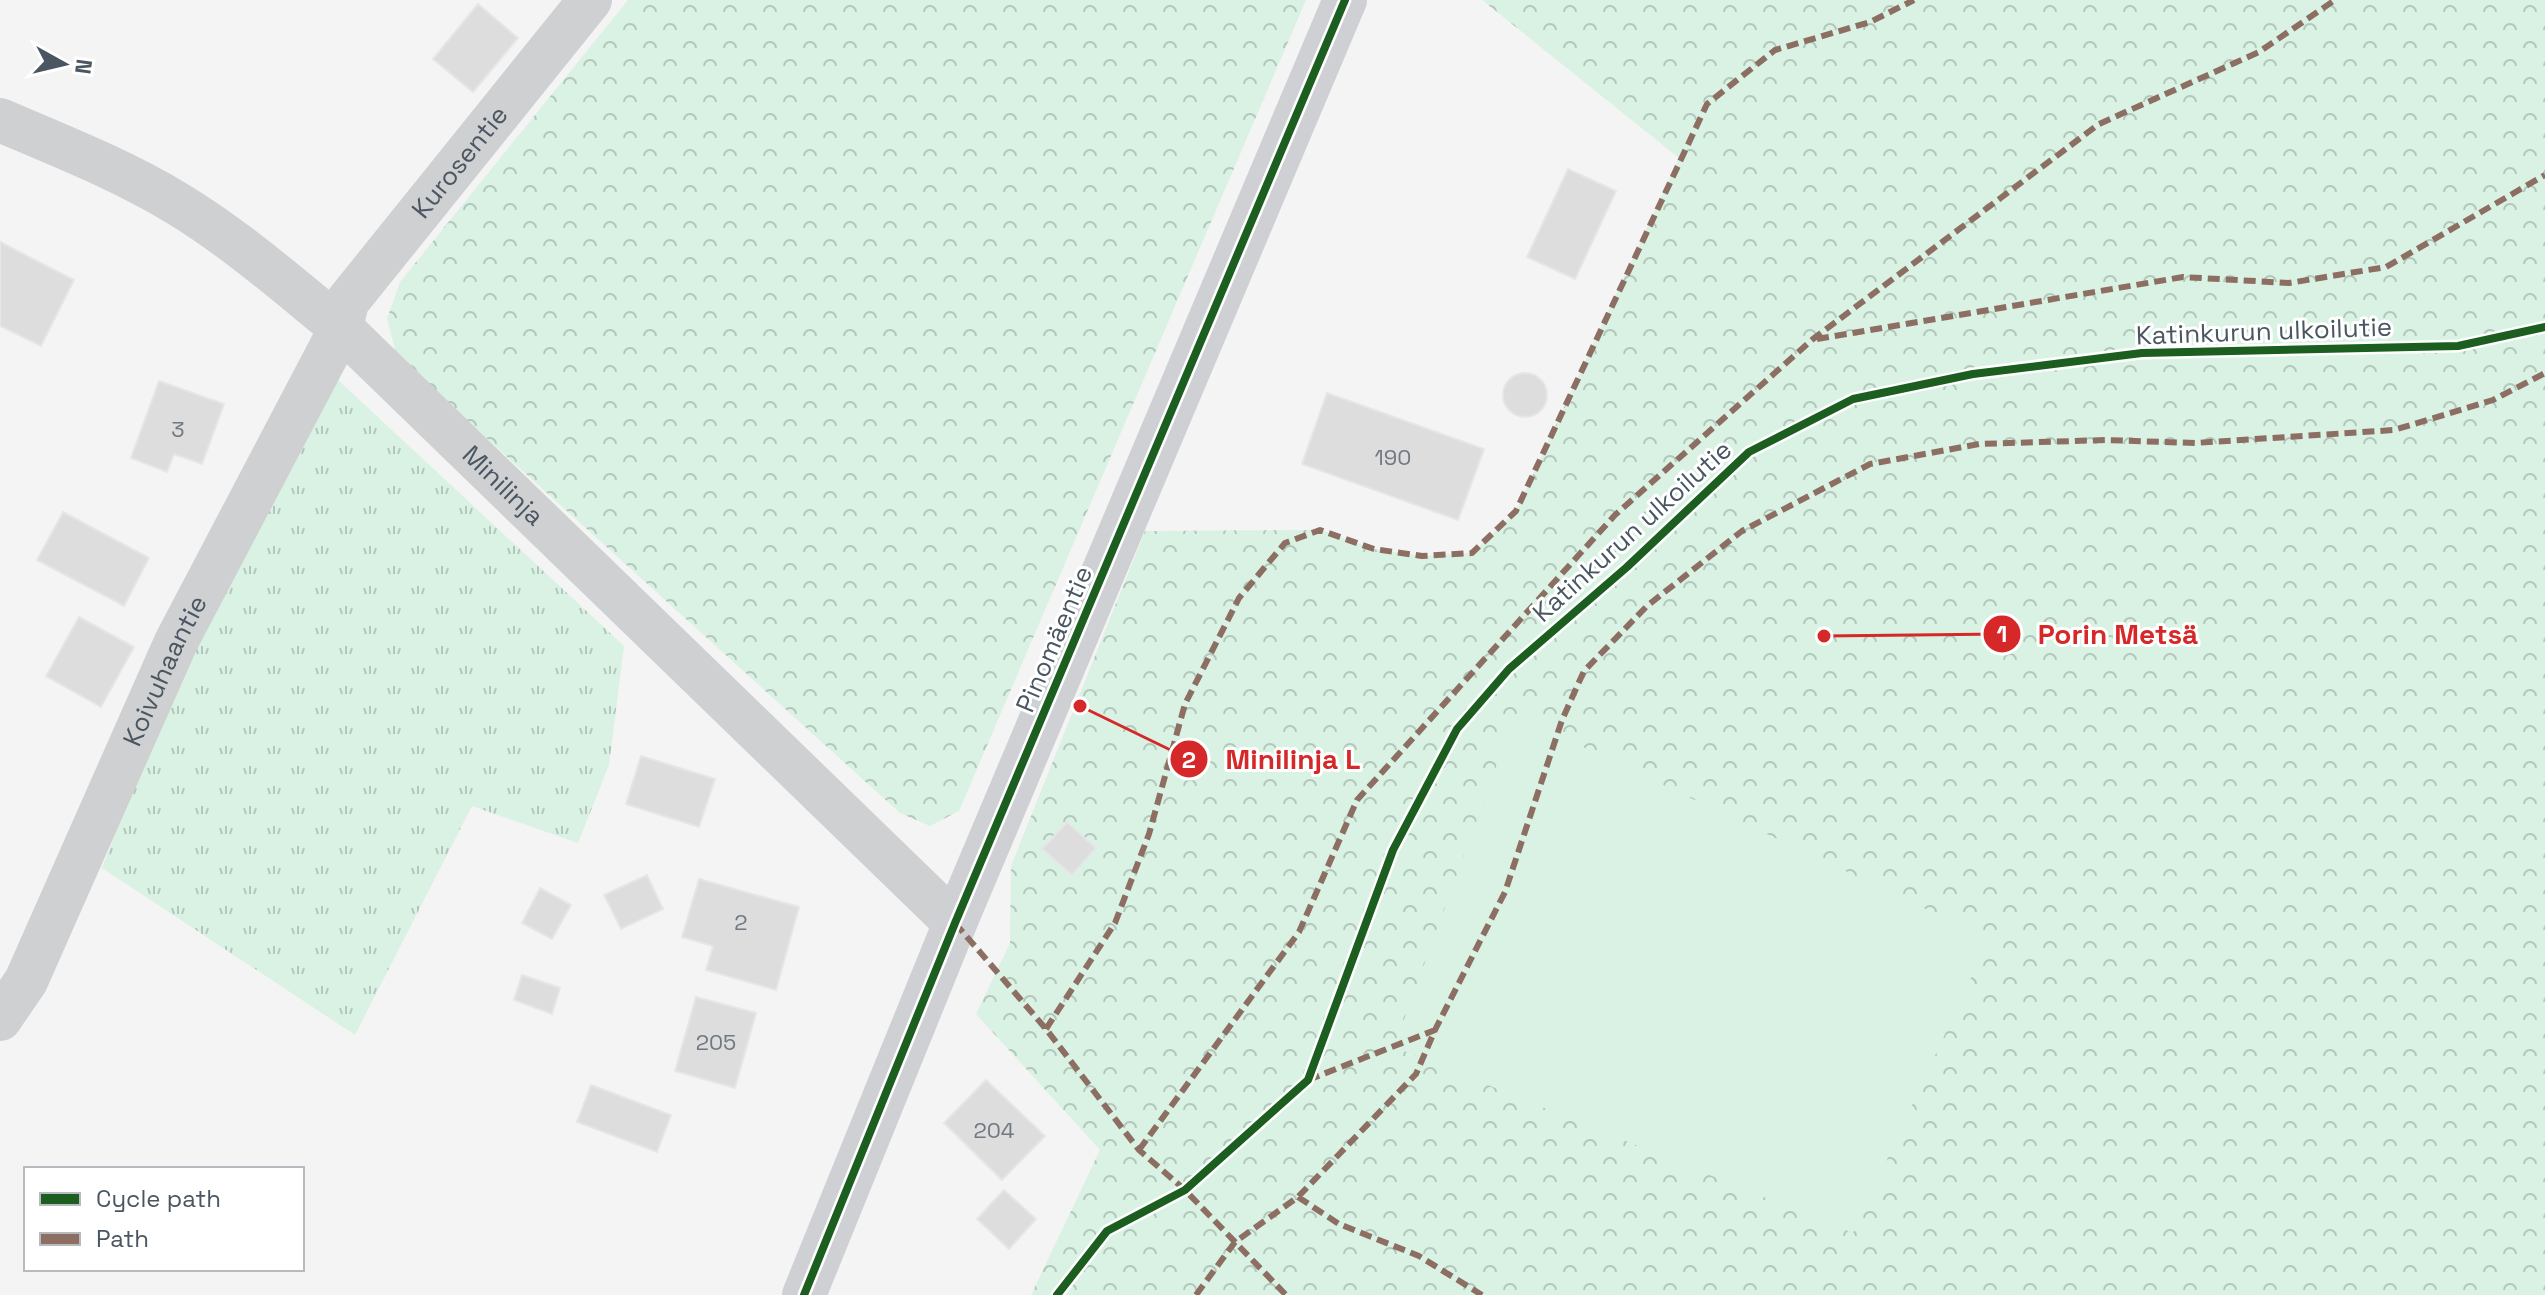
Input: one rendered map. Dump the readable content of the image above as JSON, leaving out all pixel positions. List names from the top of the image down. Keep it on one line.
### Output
{"streets":{"street":["Kurosentie","Minilinja","Pinomäentie","Koivuhaantie"],"cycle path":["Katinkurun ulkoilutie"]},"crossings":[["Kurosentie","Minilinja"],["Kurosentie","Koivuhaantie"],["Minilinja","Pinomäentie"],["Minilinja","Koivuhaantie"]],"places":["Porin Metsä","Minilinja L"],"house_numbers":["3","190","2","205","204"],"legend":["Cycle path","Path"],"north":"right"}
